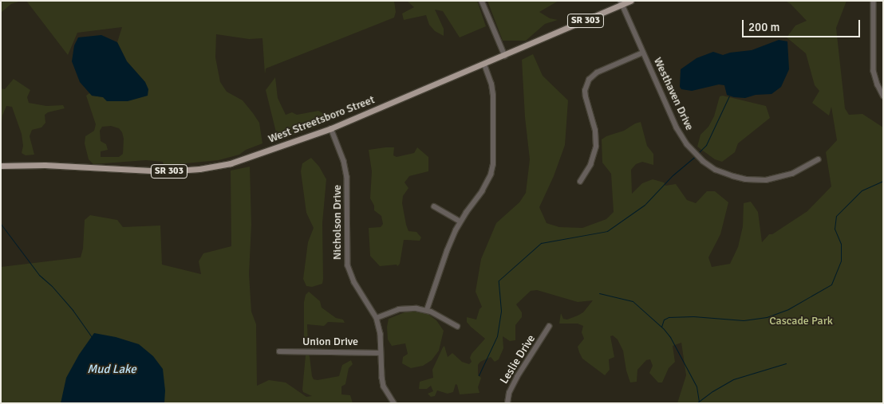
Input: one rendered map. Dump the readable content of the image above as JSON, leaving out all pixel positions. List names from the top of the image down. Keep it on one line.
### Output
{"streets":{"main road":["SR 303","West Streetsboro Street"],"street":["Westhaven Drive","Nicholson Drive","Union Drive","Leslie Drive"]},"crossings":[["Westhaven Drive","West Streetsboro Street"],["West Streetsboro Street","Nicholson Drive"],["Nicholson Drive","Union Drive"]],"water":["Mud Lake"],"parks":["Cascade Park"],"scale_bar":"200 m"}
